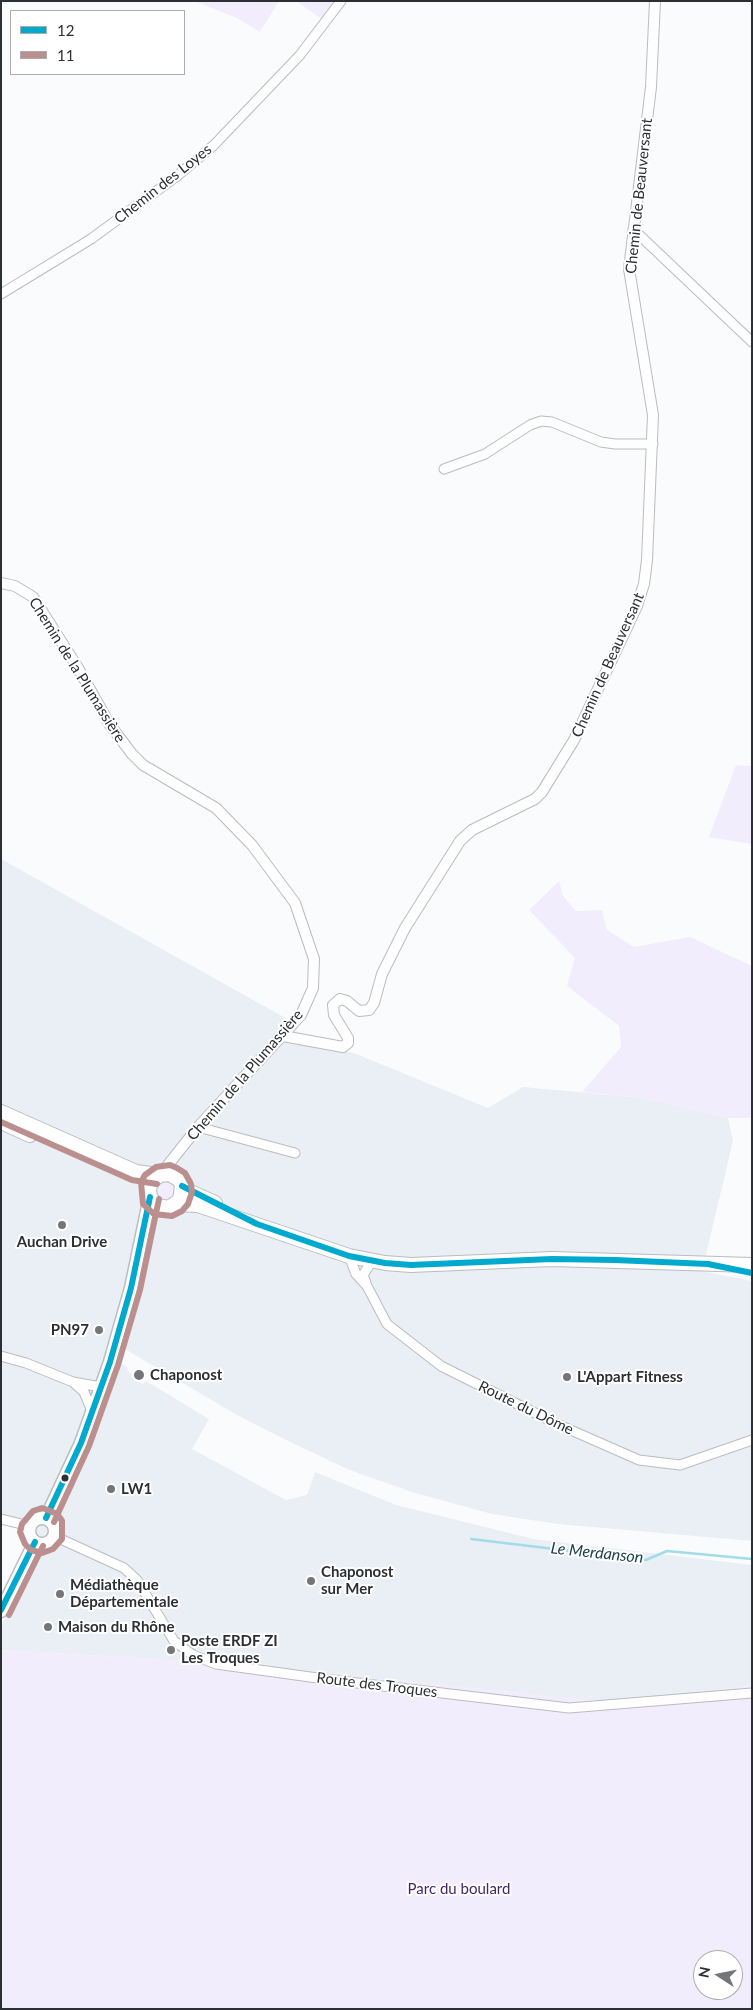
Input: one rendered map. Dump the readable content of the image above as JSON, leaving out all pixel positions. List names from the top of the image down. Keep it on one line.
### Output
{"streets":{"street":["Chemin des Loyes","Chemin de Beauversant","Chemin de la Plumassière","Route du Dôme","Route des Troques"]},"crossings":[["Chemin de Beauversant","Chemin de la Plumassière"]],"water":["Le Merdanson"],"parks":["Parc du boulard"],"places":["Auchan Drive","PN97","Chaponost","L'Appart Fitness","LW1","Chaponost sur Mer","Médiathèque Départementale","Maison du Rhône","Poste ERDF ZI Les Troques"],"lines":["transit line 11","transit line 12"],"legend":["12","11"],"north":"left"}
